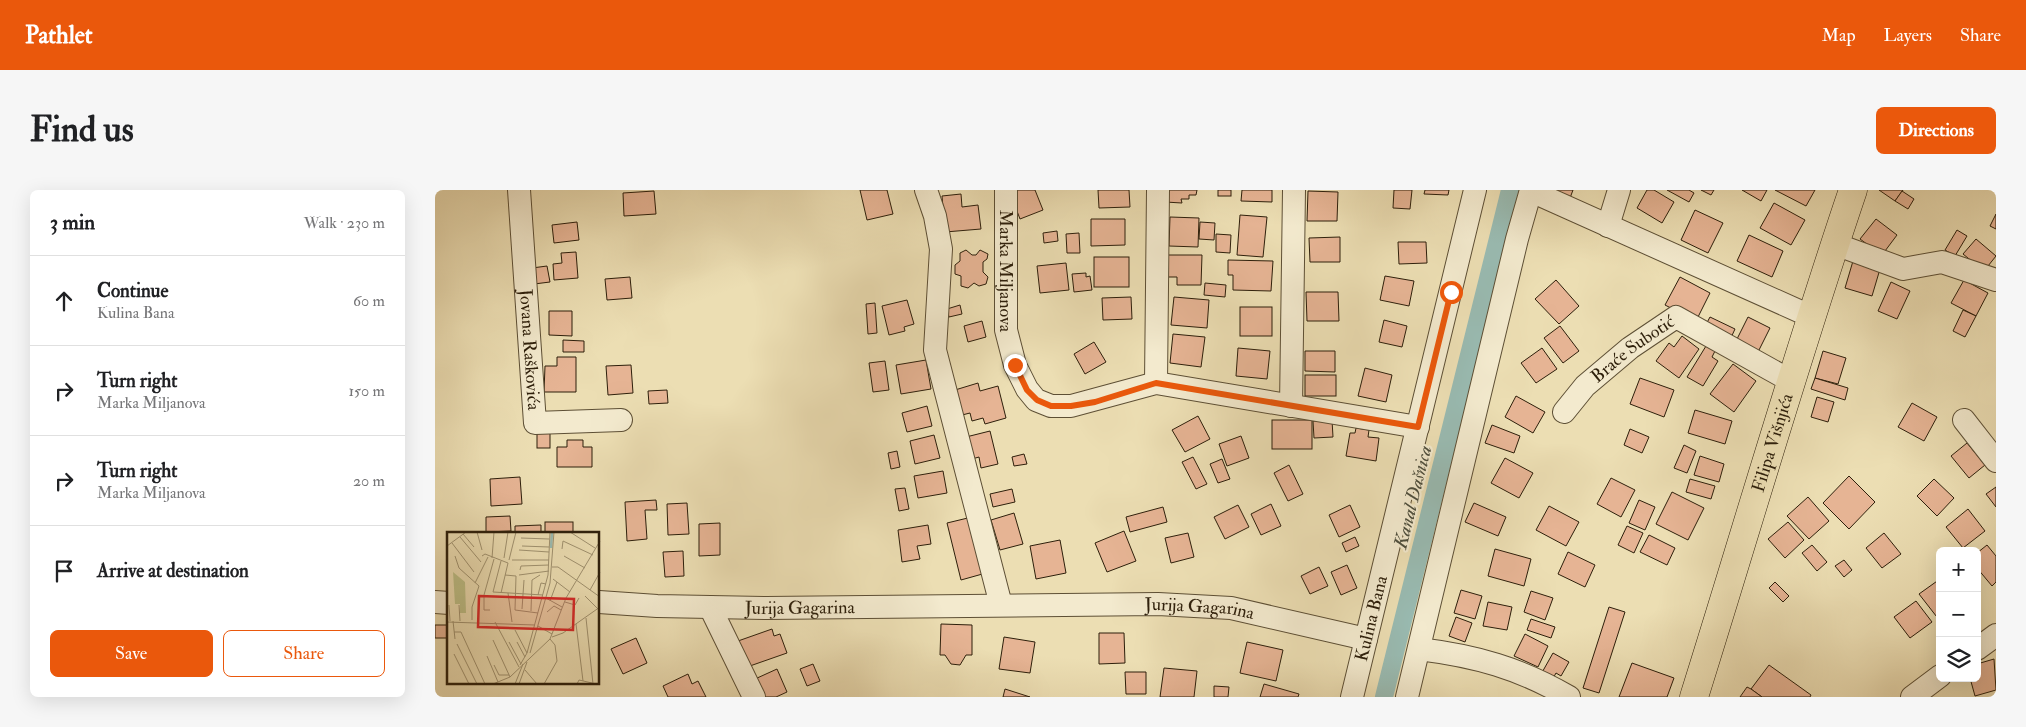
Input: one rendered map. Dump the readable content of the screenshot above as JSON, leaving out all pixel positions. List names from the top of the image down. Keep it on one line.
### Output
{"streets":{"main road":["Filipa Višnjića"],"street":["Marka Miljanova","Jovana Raškovića","Braće Subotić","Jurija Gagarina","Kulina Bana"]},"crossings":[["Marka Miljanova","Kulina Bana"],["Braće Subotić","Filipa Višnjića"],["Jurija Gagarina","Kulina Bana"]],"water":["Kanal Dašnica"],"page":{"header":"Pathlet","nav":["Map","Layers","Share"],"buttons":["Directions",["Save","Share"]],"title":"Find us","heading":["3 min","Walk · 230 m"],"list":[["Continue","Kulina Bana","60 m"],["Turn right","Marka Miljanova","150 m"],["Turn right","Marka Miljanova","20 m"],"Arrive at destination"],"map_buttons":["+","−"]}}
